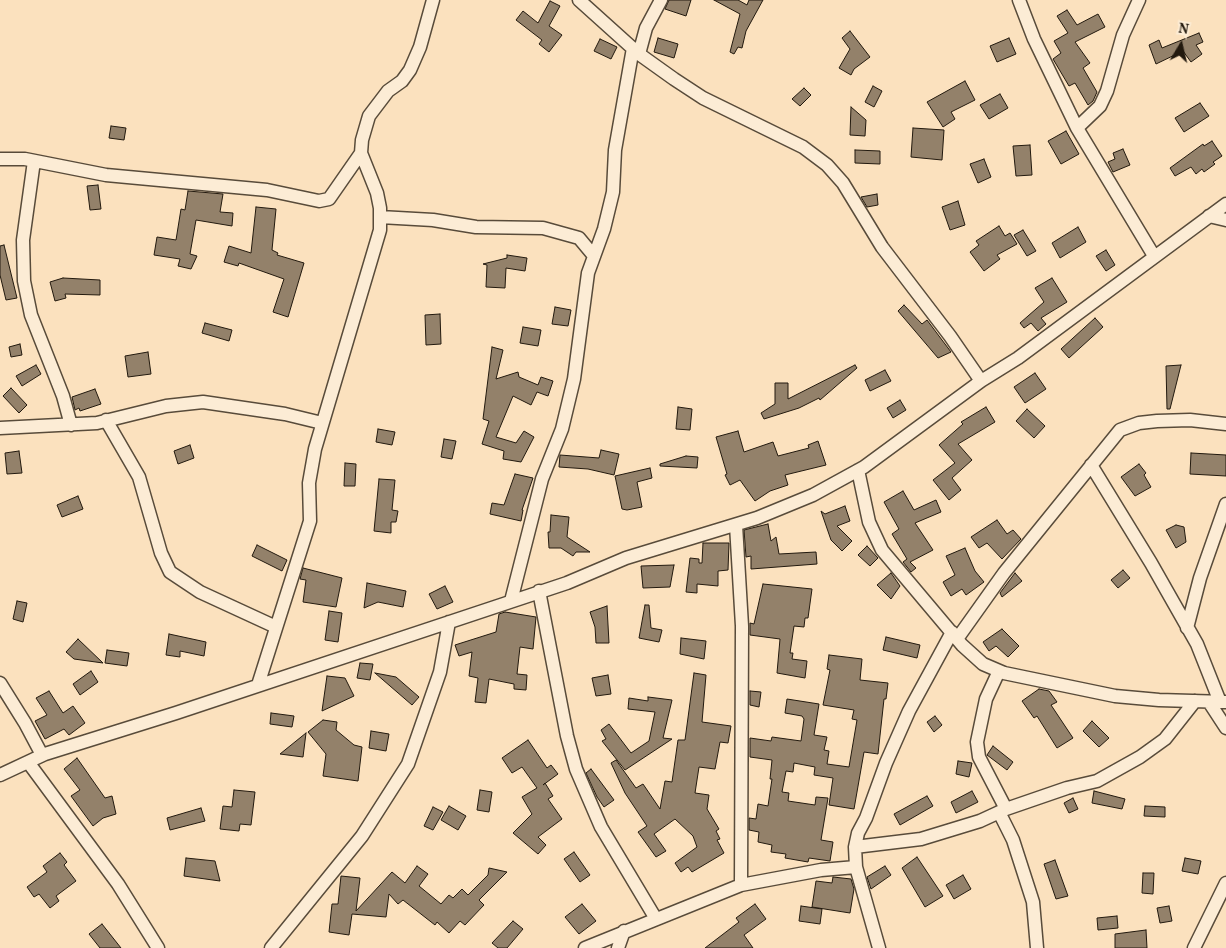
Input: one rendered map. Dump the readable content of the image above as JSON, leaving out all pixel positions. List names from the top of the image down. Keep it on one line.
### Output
{"north":"top"}
